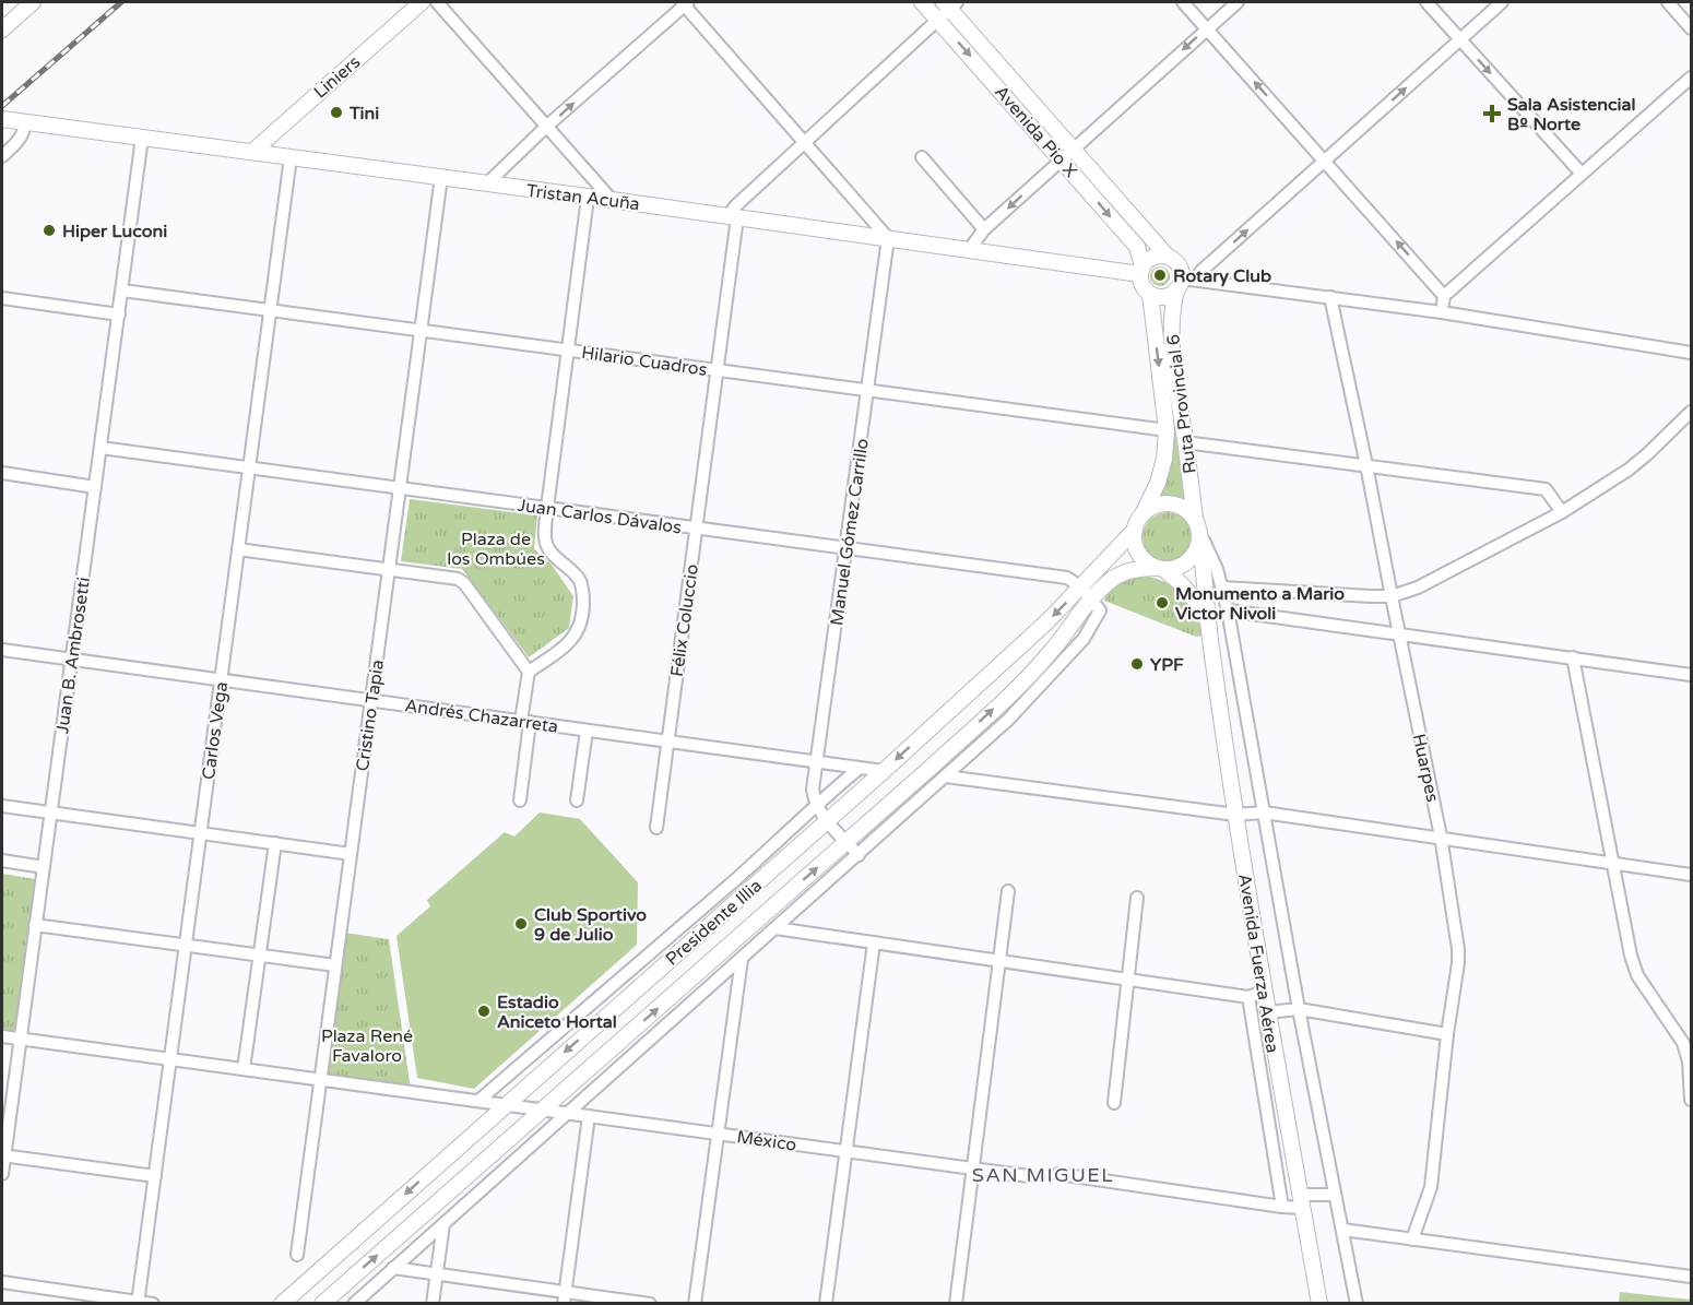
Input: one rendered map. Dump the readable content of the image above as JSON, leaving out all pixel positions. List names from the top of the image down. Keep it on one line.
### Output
{"streets":{"main road":["Liniers","Avenida Pio X","Tristan Acuña","Ruta Provincial 6","Presidente Illia","Avenida Fuerza Aérea"],"street":["Hilario Cuadros","Juan Carlos Dávalos","Manuel Gómez Carrillo","Félix Coluccio","Juan B. Ambrosetti","Cristino Tapia","Andrés Chazarreta","Carlos Vega","Huarpes","México"]},"crossings":[["Liniers","Tristan Acuña"],["Avenida Pio X","Tristan Acuña"],["Avenida Pio X","Ruta Provincial 6"],["Tristan Acuña","Ruta Provincial 6"],["Tristan Acuña","Manuel Gómez Carrillo"],["Tristan Acuña","Félix Coluccio"],["Tristan Acuña","Juan B. Ambrosetti"],["Tristan Acuña","Cristino Tapia"],["Tristan Acuña","Carlos Vega"],["Hilario Cuadros","Ruta Provincial 6"],["Hilario Cuadros","Manuel Gómez Carrillo"],["Hilario Cuadros","Félix Coluccio"],["Hilario Cuadros","Juan B. Ambrosetti"],["Hilario Cuadros","Cristino Tapia"],["Hilario Cuadros","Carlos Vega"],["Ruta Provincial 6","Presidente Illia"],["Ruta Provincial 6","Avenida Fuerza Aérea"],["Juan Carlos Dávalos","Manuel Gómez Carrillo"],["Juan Carlos Dávalos","Félix Coluccio"],["Juan Carlos Dávalos","Juan B. Ambrosetti"],["Juan Carlos Dávalos","Cristino Tapia"],["Juan Carlos Dávalos","Carlos Vega"],["Juan Carlos Dávalos","Presidente Illia"],["Manuel Gómez Carrillo","Andrés Chazarreta"],["Félix Coluccio","Andrés Chazarreta"],["Juan B. Ambrosetti","Andrés Chazarreta"],["Juan B. Ambrosetti","México"],["Cristino Tapia","Andrés Chazarreta"],["Cristino Tapia","México"],["Andrés Chazarreta","Carlos Vega"],["Andrés Chazarreta","Presidente Illia"],["Carlos Vega","México"],["Presidente Illia","México"]],"districts":["SAN MIGUEL"],"parks":["Plaza de los Ombúes","Plaza René Favaloro"],"places":{"other":["Tini","Hiper Luconi","Rotary Club","Monumento a Mario Victor Nivoli","YPF","Club Sportivo 9 de Julio","Estadio Aniceto Hortal"],"health":["Sala Asistencial Bº Norte"]}}
